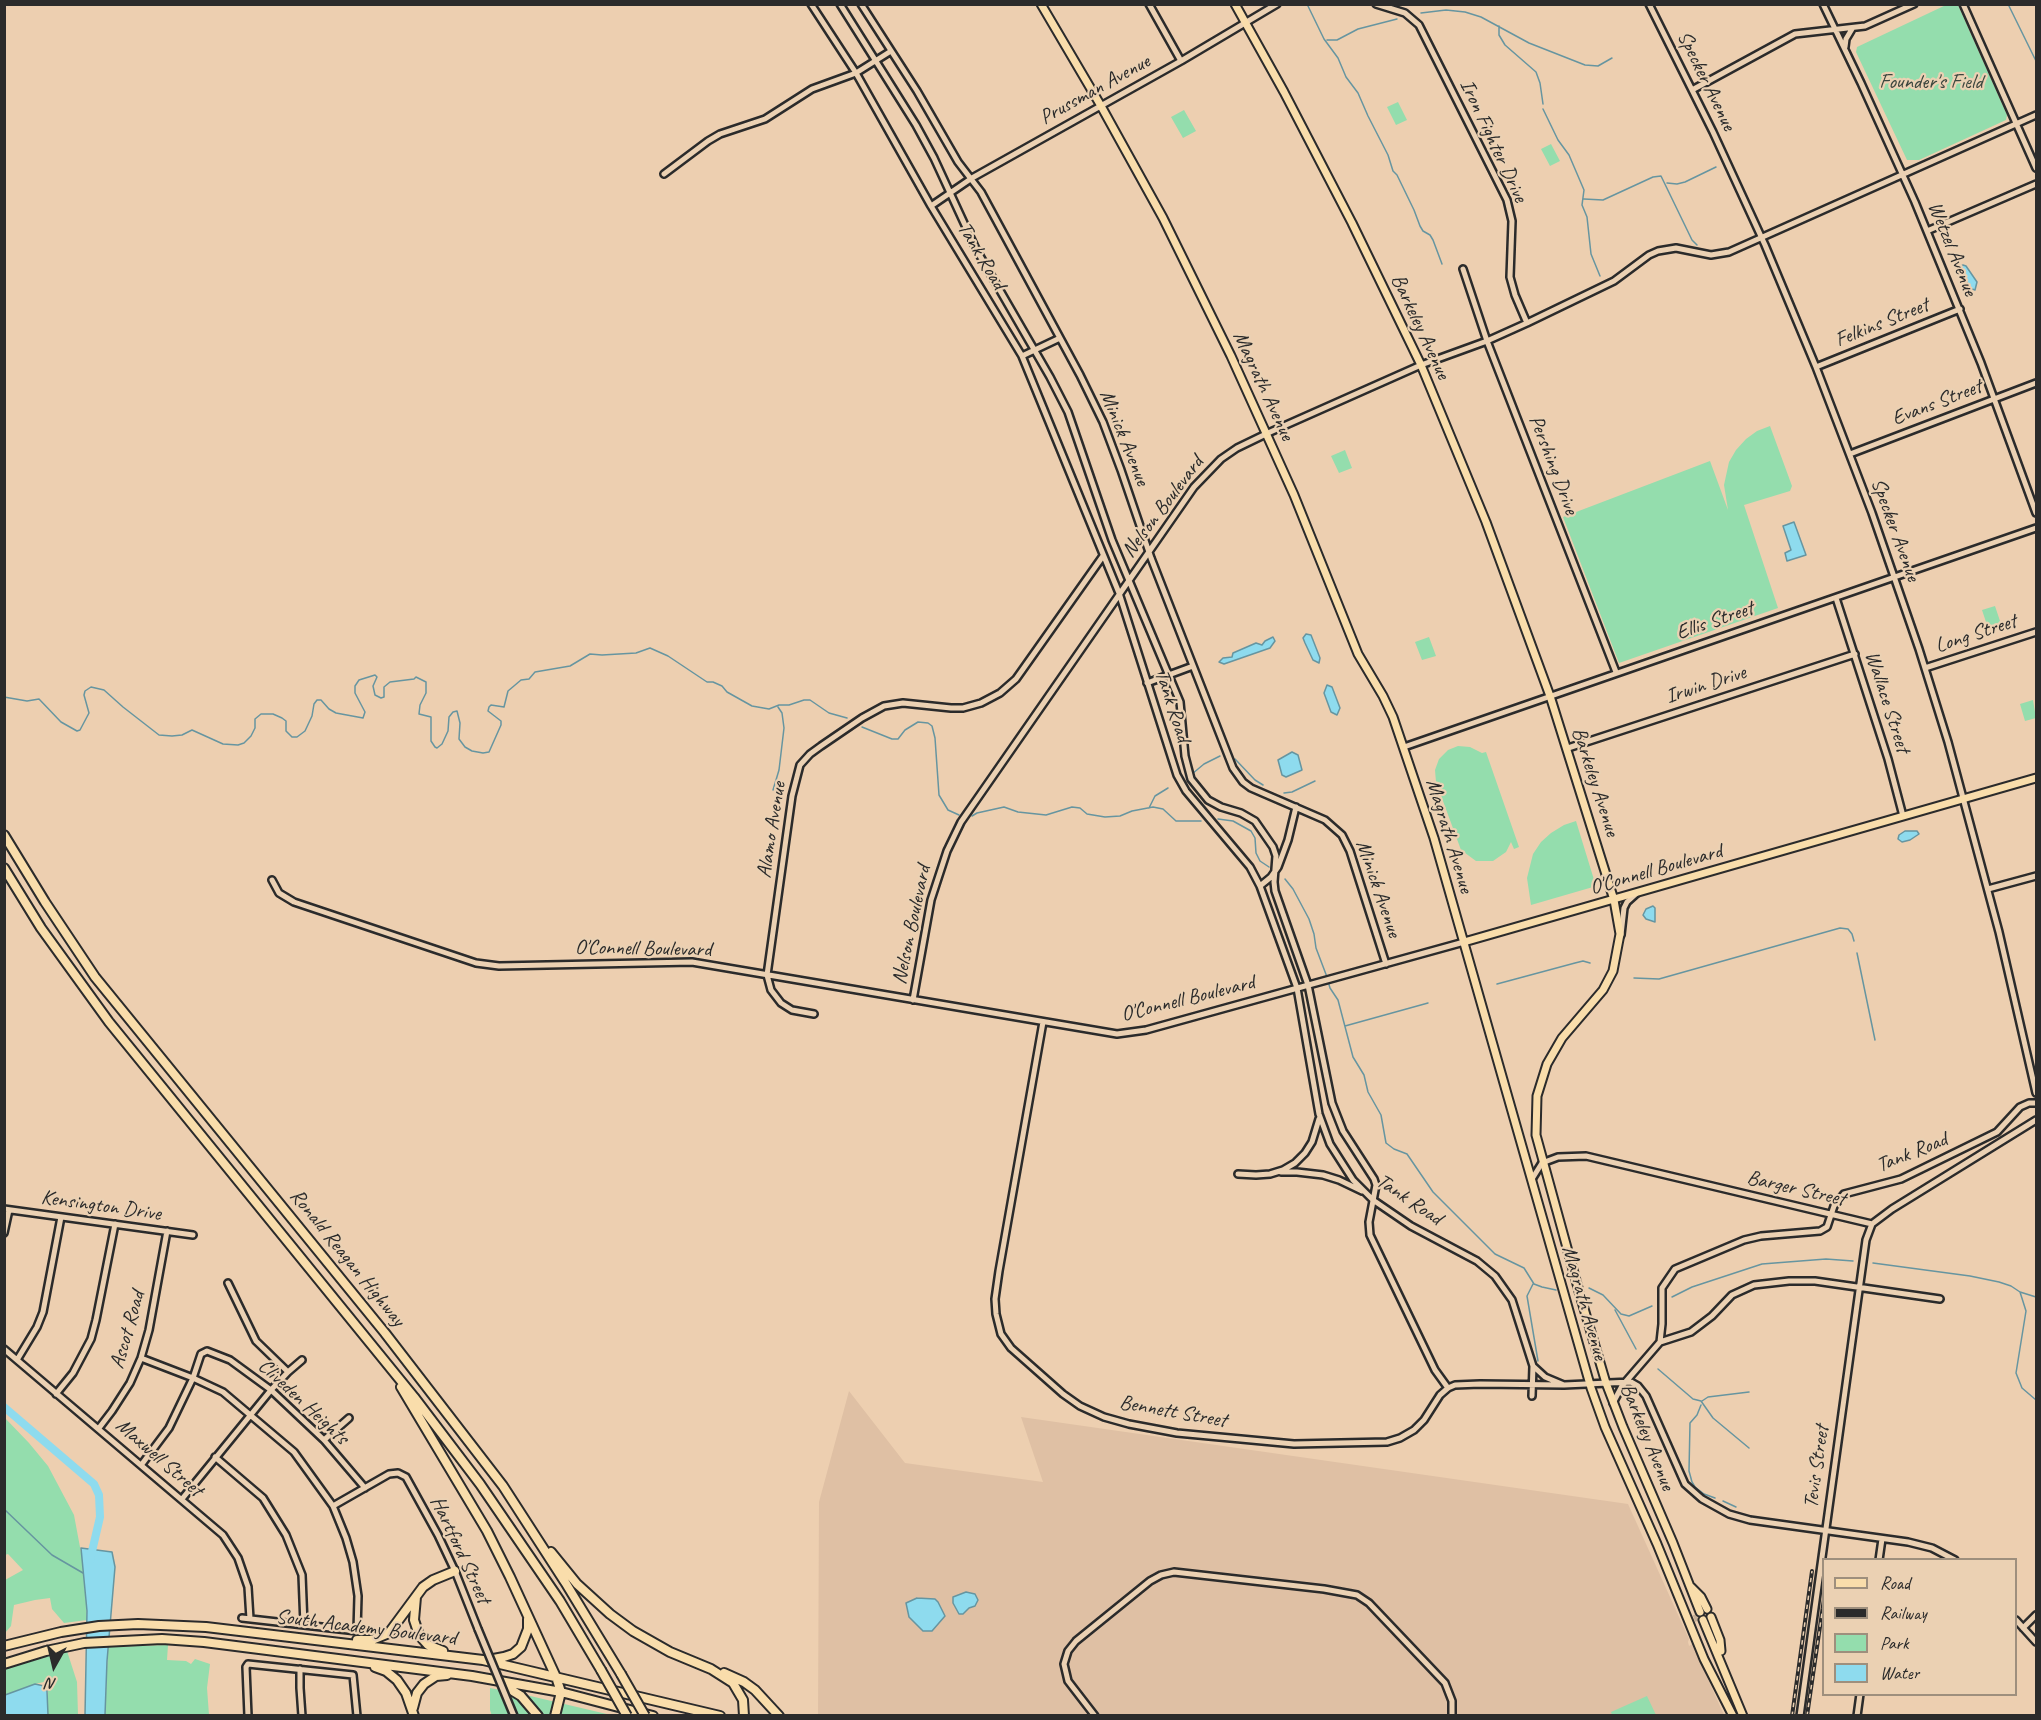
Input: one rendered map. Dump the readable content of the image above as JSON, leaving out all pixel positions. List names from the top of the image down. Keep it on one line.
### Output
{"streets":{"highway":["Ronald Reagan Highway","South Academy Boulevard"],"main road":["Barkeley Avenue","Magrath Avenue","O'Connell Boulevard"],"street":["Specker Avenue","Prussman Avenue","Iron Fighter Drive","Wetzel Avenue","Tank Road","Felkins Street","Evans Street","Minick Avenue","Pershing Drive","Nelson Boulevard","Ellis Street","Long Street","Irwin Drive","Wallace Street","Alamo Avenue","Barger Street","Kensington Drive","Ascot Road","Cliveden Heights","Bennett Street","Maxwell Street","Tevis Street","Hartford Street"]},"crossings":[["Specker Avenue","Felkins Street"],["Specker Avenue","Evans Street"],["Specker Avenue","Nelson Boulevard"],["Specker Avenue","Ellis Street"],["Specker Avenue","Long Street"],["Specker Avenue","O'Connell Boulevard"],["Prussman Avenue","Tank Road"],["Prussman Avenue","Barkeley Avenue"],["Prussman Avenue","Magrath Avenue"],["Prussman Avenue","Minick Avenue"],["Iron Fighter Drive","Nelson Boulevard"],["Wetzel Avenue","Felkins Street"],["Wetzel Avenue","Evans Street"],["Wetzel Avenue","Nelson Boulevard"],["Tank Road","Nelson Boulevard"],["Tank Road","Alamo Avenue"],["Tank Road","O'Connell Boulevard"],["Tank Road","Barger Street"],["Barkeley Avenue","Nelson Boulevard"],["Barkeley Avenue","Ellis Street"],["Barkeley Avenue","Irwin Drive"],["Barkeley Avenue","O'Connell Boulevard"],["Barkeley Avenue","Barger Street"],["Magrath Avenue","Nelson Boulevard"],["Magrath Avenue","Ellis Street"],["Magrath Avenue","O'Connell Boulevard"],["Minick Avenue","Nelson Boulevard"],["Minick Avenue","O'Connell Boulevard"],["Pershing Drive","Nelson Boulevard"],["Pershing Drive","Ellis Street"],["Nelson Boulevard","O'Connell Boulevard"],["Ellis Street","Wallace Street"],["Irwin Drive","Wallace Street"],["Wallace Street","O'Connell Boulevard"],["Alamo Avenue","O'Connell Boulevard"],["O'Connell Boulevard","Bennett Street"],["Barger Street","Tevis Street"],["Kensington Drive","Ascot Road"],["Ascot Road","Maxwell Street"],["Cliveden Heights","Hartford Street"]],"parks":["Founder's Field"],"legend":["Road","Railway","Park","Water"],"north":"bottom"}
